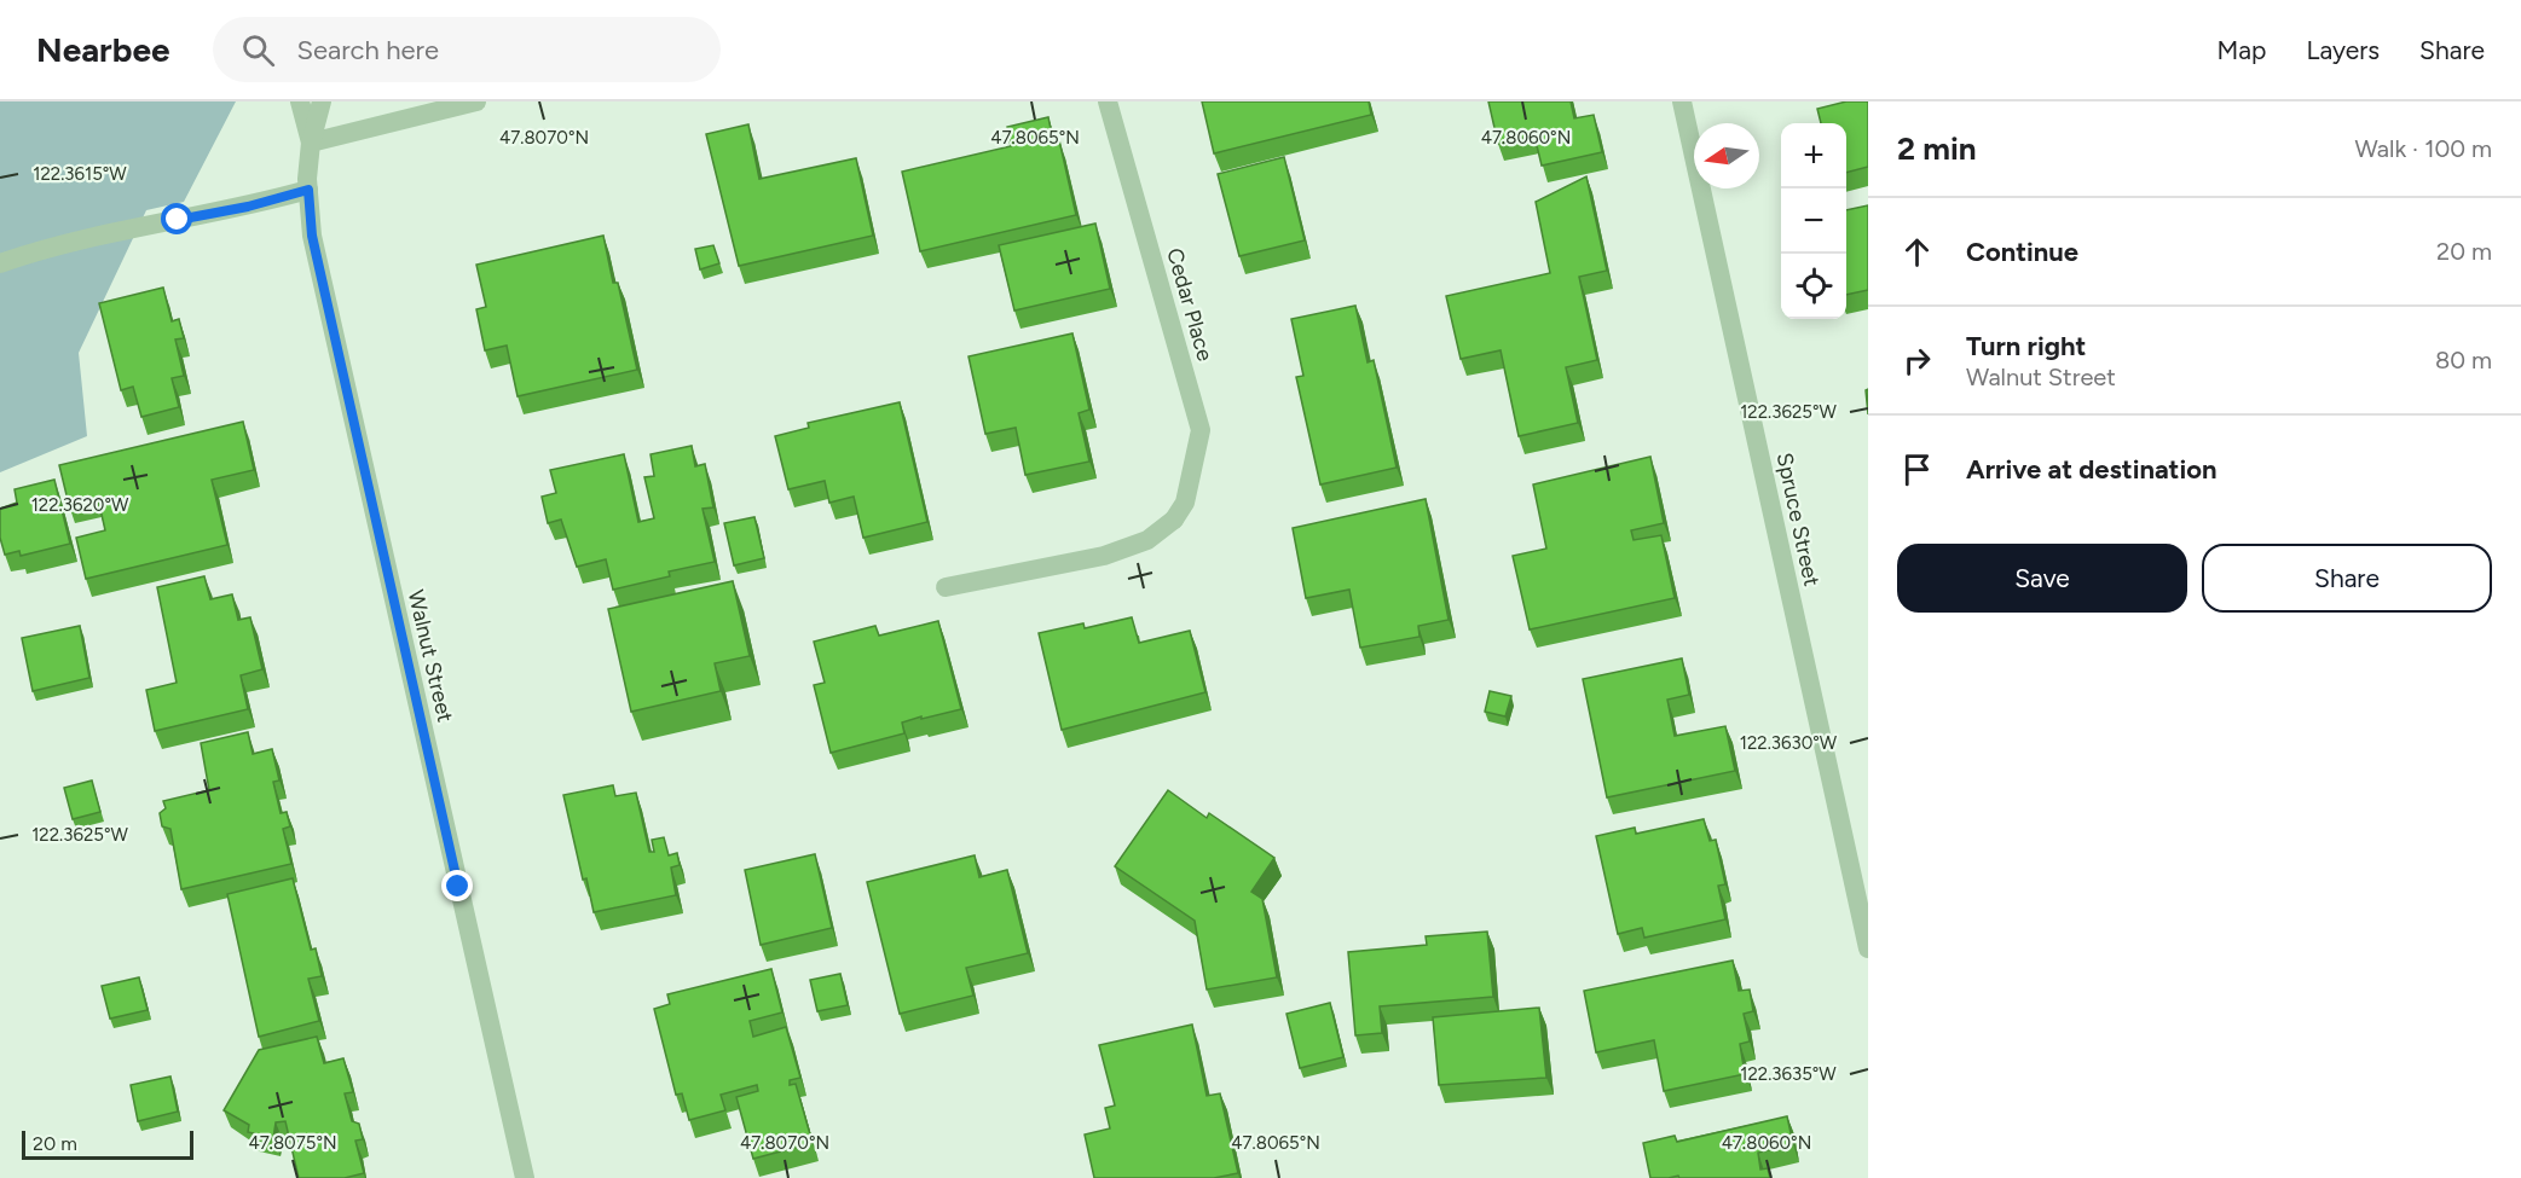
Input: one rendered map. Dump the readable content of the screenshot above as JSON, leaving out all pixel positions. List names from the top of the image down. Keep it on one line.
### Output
{"streets":{"street":["Cedar Place","Spruce Street","Walnut Street"]},"scale_bar":"20 m","north":"left","page":{"header":"Nearbee","search":"Search here","nav":["Map","Layers","Share"],"heading":["2 min","Walk · 100 m"],"map_buttons":["+","−"],"list":[["Continue","20 m"],["Turn right","Walnut Street","80 m"],"Arrive at destination"],"buttons":["Save","Share"],"scale":"20 m"},"coordinates":["47.8070°N","47.8065°N","47.8060°N","122.3615°W","122.3625°W","122.3620°W","122.3630°W","122.3635°W","47.8075°N"]}
